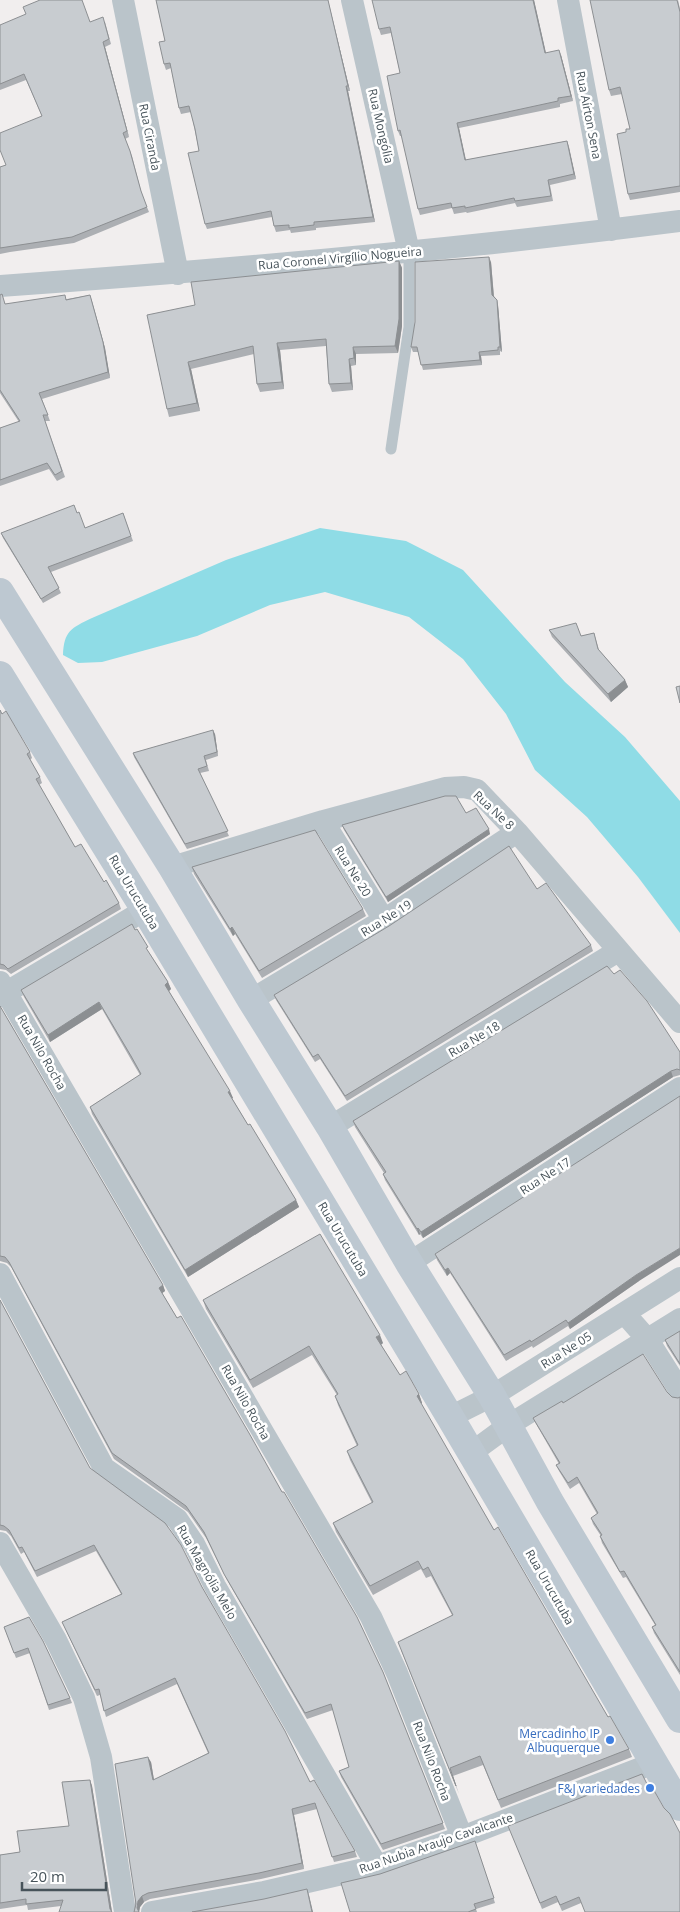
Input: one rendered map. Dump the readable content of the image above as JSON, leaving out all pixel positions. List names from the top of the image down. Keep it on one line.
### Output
{"streets":{"street":["Rua Aírton Sena","Rua Mongólia","Rua Ciranda","Rua Coronel Virgílio Nogueira","Rua Ne 8","Rua Ne 20","Rua Urucutuba","Rua Ne 19","Rua Ne 18","Rua Nilo Rocha","Rua Ne 17","Rua Ne 05","Rua Magnólia Melo","Rua Nubia Araujo Cavalcante"]},"crossings":[["Rua Aírton Sena","Rua Coronel Virgílio Nogueira"],["Rua Mongólia","Rua Coronel Virgílio Nogueira"],["Rua Ciranda","Rua Coronel Virgílio Nogueira"],["Rua Ne 8","Rua Ne 20"],["Rua Ne 8","Rua Ne 19"],["Rua Ne 8","Rua Ne 18"],["Rua Ne 20","Rua Ne 19"],["Rua Urucutuba","Rua Ne 05"],["Rua Urucutuba","Rua Nubia Araujo Cavalcante"],["Rua Nilo Rocha","Rua Nubia Araujo Cavalcante"],["Rua Magnólia Melo","Rua Nubia Araujo Cavalcante"]],"places":["Mercadinho IP Albuquerque","F&J variedades"],"scale_bar":"20 m"}
